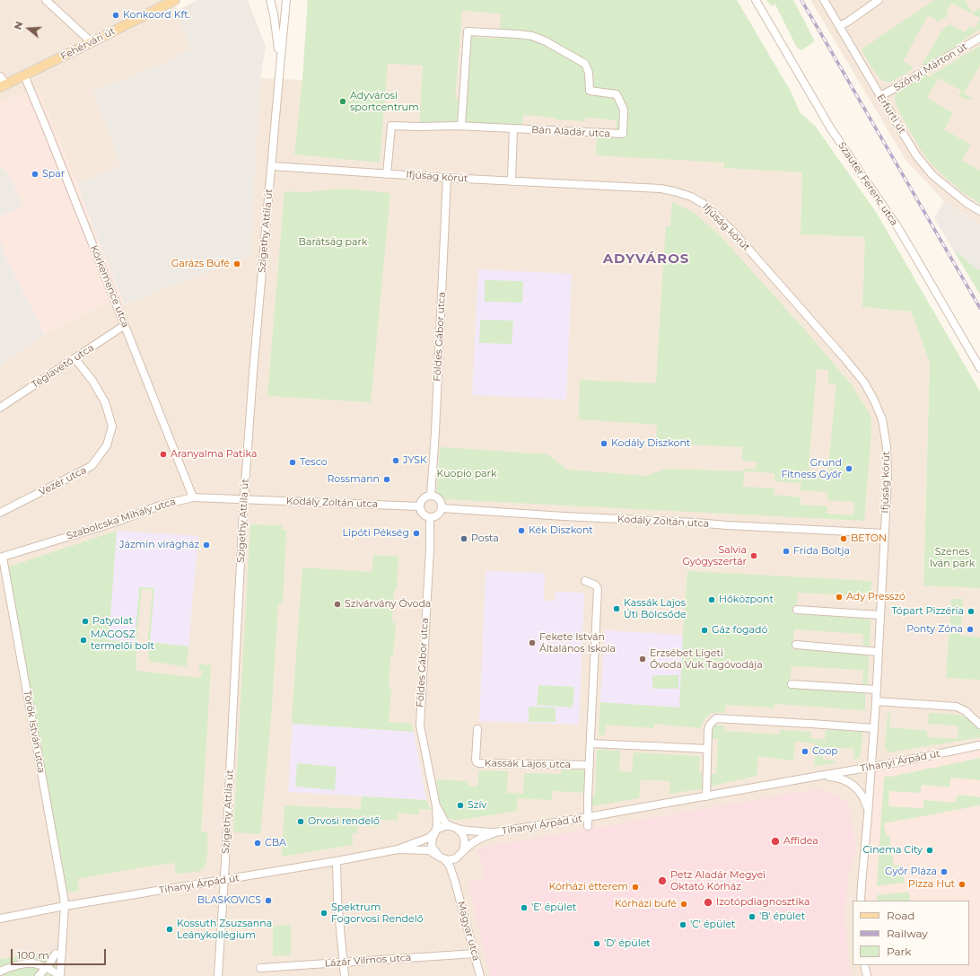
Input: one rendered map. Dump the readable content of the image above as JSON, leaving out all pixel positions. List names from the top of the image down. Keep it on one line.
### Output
{"streets":{"main road":["Fehérvári út"],"street":["Szőnyi Márton út","Erfurti út","Bán Aladár utca","Ifjúság körút","Szauter Ferenc utca","Szigethy Attila út","Körkemence utca","Földes Gábor utca","Téglavető utca","Vezér utca","Kodály Zoltán utca","Szabolcska Mihály utca","Török István utca","Tihanyi Árpád út","Kassák Lajos utca","Magyar utca","Lázár Vilmos utca"]},"crossings":[["Fehérvári út","Körkemence utca"],["Szőnyi Márton út","Erfurti út"],["Bán Aladár utca","Ifjúság körút"],["Ifjúság körút","Szigethy Attila út"],["Ifjúság körút","Földes Gábor utca"],["Ifjúság körút","Kodály Zoltán utca"],["Ifjúság körút","Tihanyi Árpád út"],["Szigethy Attila út","Kodály Zoltán utca"],["Szigethy Attila út","Szabolcska Mihály utca"],["Szigethy Attila út","Tihanyi Árpád út"],["Körkemence utca","Téglavető utca"],["Körkemence utca","Szabolcska Mihály utca"],["Földes Gábor utca","Kodály Zoltán utca"],["Földes Gábor utca","Tihanyi Árpád út"],["Földes Gábor utca","Magyar utca"],["Téglavető utca","Vezér utca"],["Kodály Zoltán utca","Szabolcska Mihály utca"],["Szabolcska Mihály utca","Török István utca"],["Török István utca","Tihanyi Árpád út"],["Tihanyi Árpád út","Kassák Lajos utca"],["Tihanyi Árpád út","Magyar utca"],["Magyar utca","Lázár Vilmos utca"]],"districts":["ADYVÁROS"],"parks":["Barátság park","Kuopio park","Szenes Iván park"],"places":["Konkoord Kft.","Adyvárosi sportcentrum","Spar","Garázs Büfé","Kodály Diszkont","Aranyalma Patika","JYSK","Tesco","Grund Fitness Győr","Rossmann","Kék Diszkont","Lipóti Pékség","Posta","BETON","Jázmin virágház","Frida Boltja","Salvia Gyógyszertár","Ady Presszó","Hőközpont","Szivárvány Óvoda","Kassák Lajos Úti Bölcsőde","Tópart Pizzéria","Patyolat","Ponty Zóna","Gáz fogadó","MAGOSZ termelői bolt","Fekete István Általános Iskola","Erzsébet Ligeti Óvoda Vuk Tagóvodája","Coop","Szív","Orvosi rendelő","Affidea","CBA","Cinema City","Győr Pláza","Petz Aladár Megyei Oktató Kórház","Pizza Hut","Kórházi étterem","BLASKOVICS","Izotópdiagnosztika","Kórházi büfé","'E' épület","Spektrum Fogorvosi Rendelő","'B' épület","'C' épület","Kossuth Zsuzsanna Leánykollégium","'D' épület"],"legend":["Road","Railway","Park"],"scale_bar":"100 m","north":"left"}
